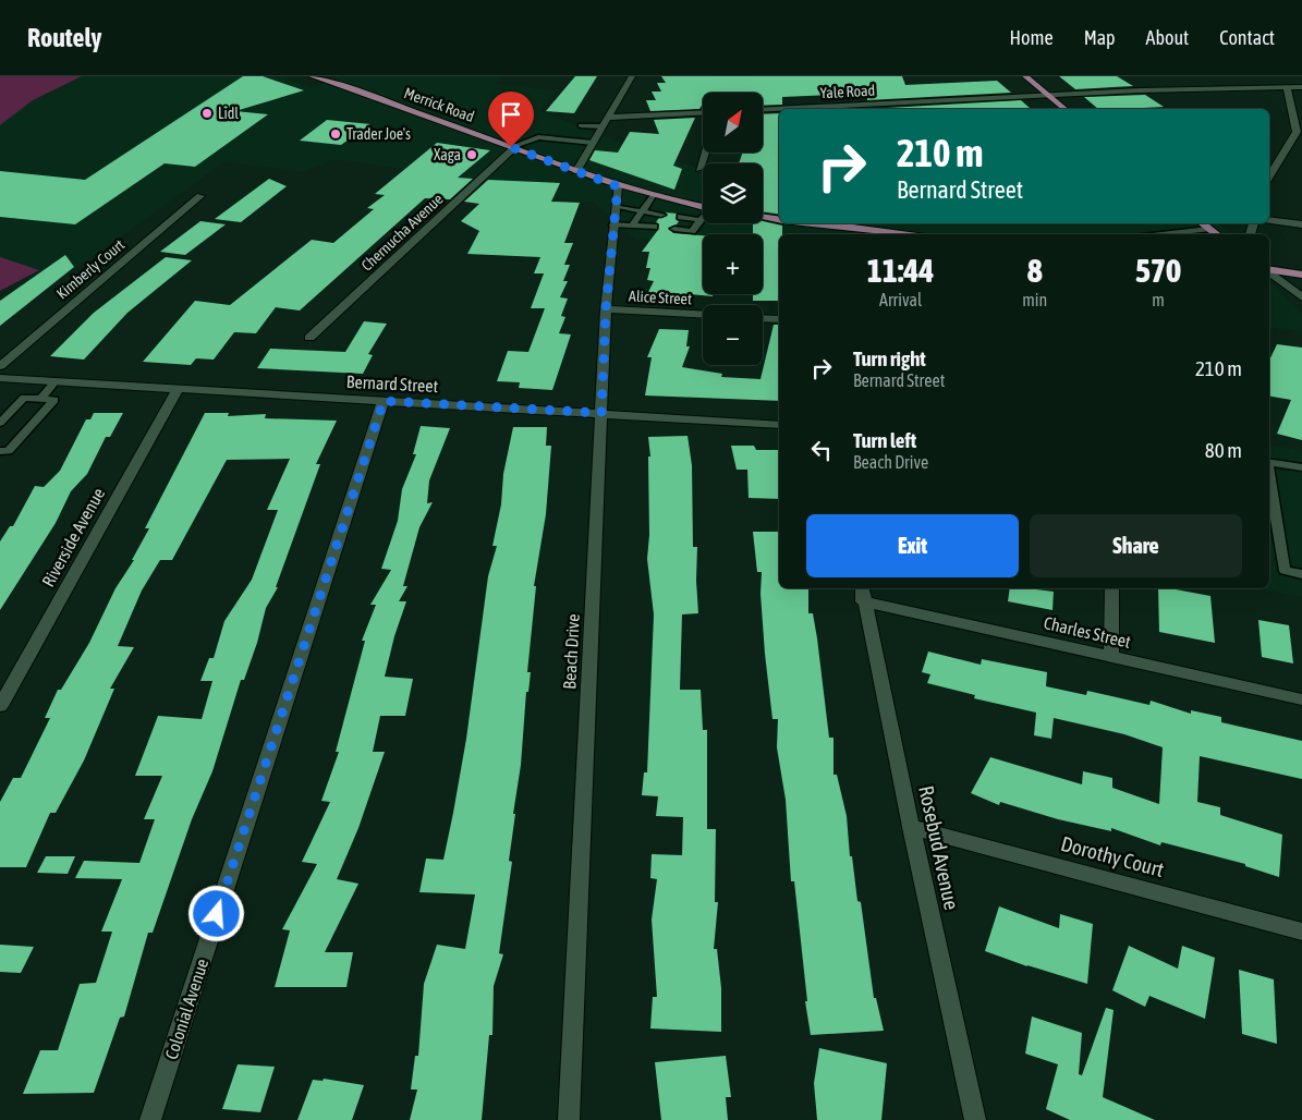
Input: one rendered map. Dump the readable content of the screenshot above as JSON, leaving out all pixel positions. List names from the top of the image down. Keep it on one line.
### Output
{"streets":{"main road":["Merrick Road"],"street":["Yale Road","Chernucha Avenue","Kimberly Court","Alice Street","Bernard Street","Riverside Avenue","Charles Street","Beach Drive","Rosebud Avenue","Dorothy Court","Colonial Avenue"]},"crossings":[["Merrick Road","Chernucha Avenue"],["Merrick Road","Beach Drive"],["Alice Street","Beach Drive"],["Bernard Street","Riverside Avenue"],["Bernard Street","Beach Drive"],["Bernard Street","Colonial Avenue"],["Charles Street","Rosebud Avenue"],["Rosebud Avenue","Dorothy Court"]],"places":["Lidl","Trader Joe's","Xaga"],"north":"top right","page":{"header":"Routely","nav":["Home","Map","About","Contact"],"map_buttons":["+","−"],"turn":["210 m","Bernard Street"],"eta":["11:44","Arrival","8","min","570","m"],"list":[{"name":"Turn right","note":"Bernard Street","value":"210 m"},{"name":"Turn left","note":"Beach Drive","value":"80 m"}],"buttons":["Exit","Share"]}}
